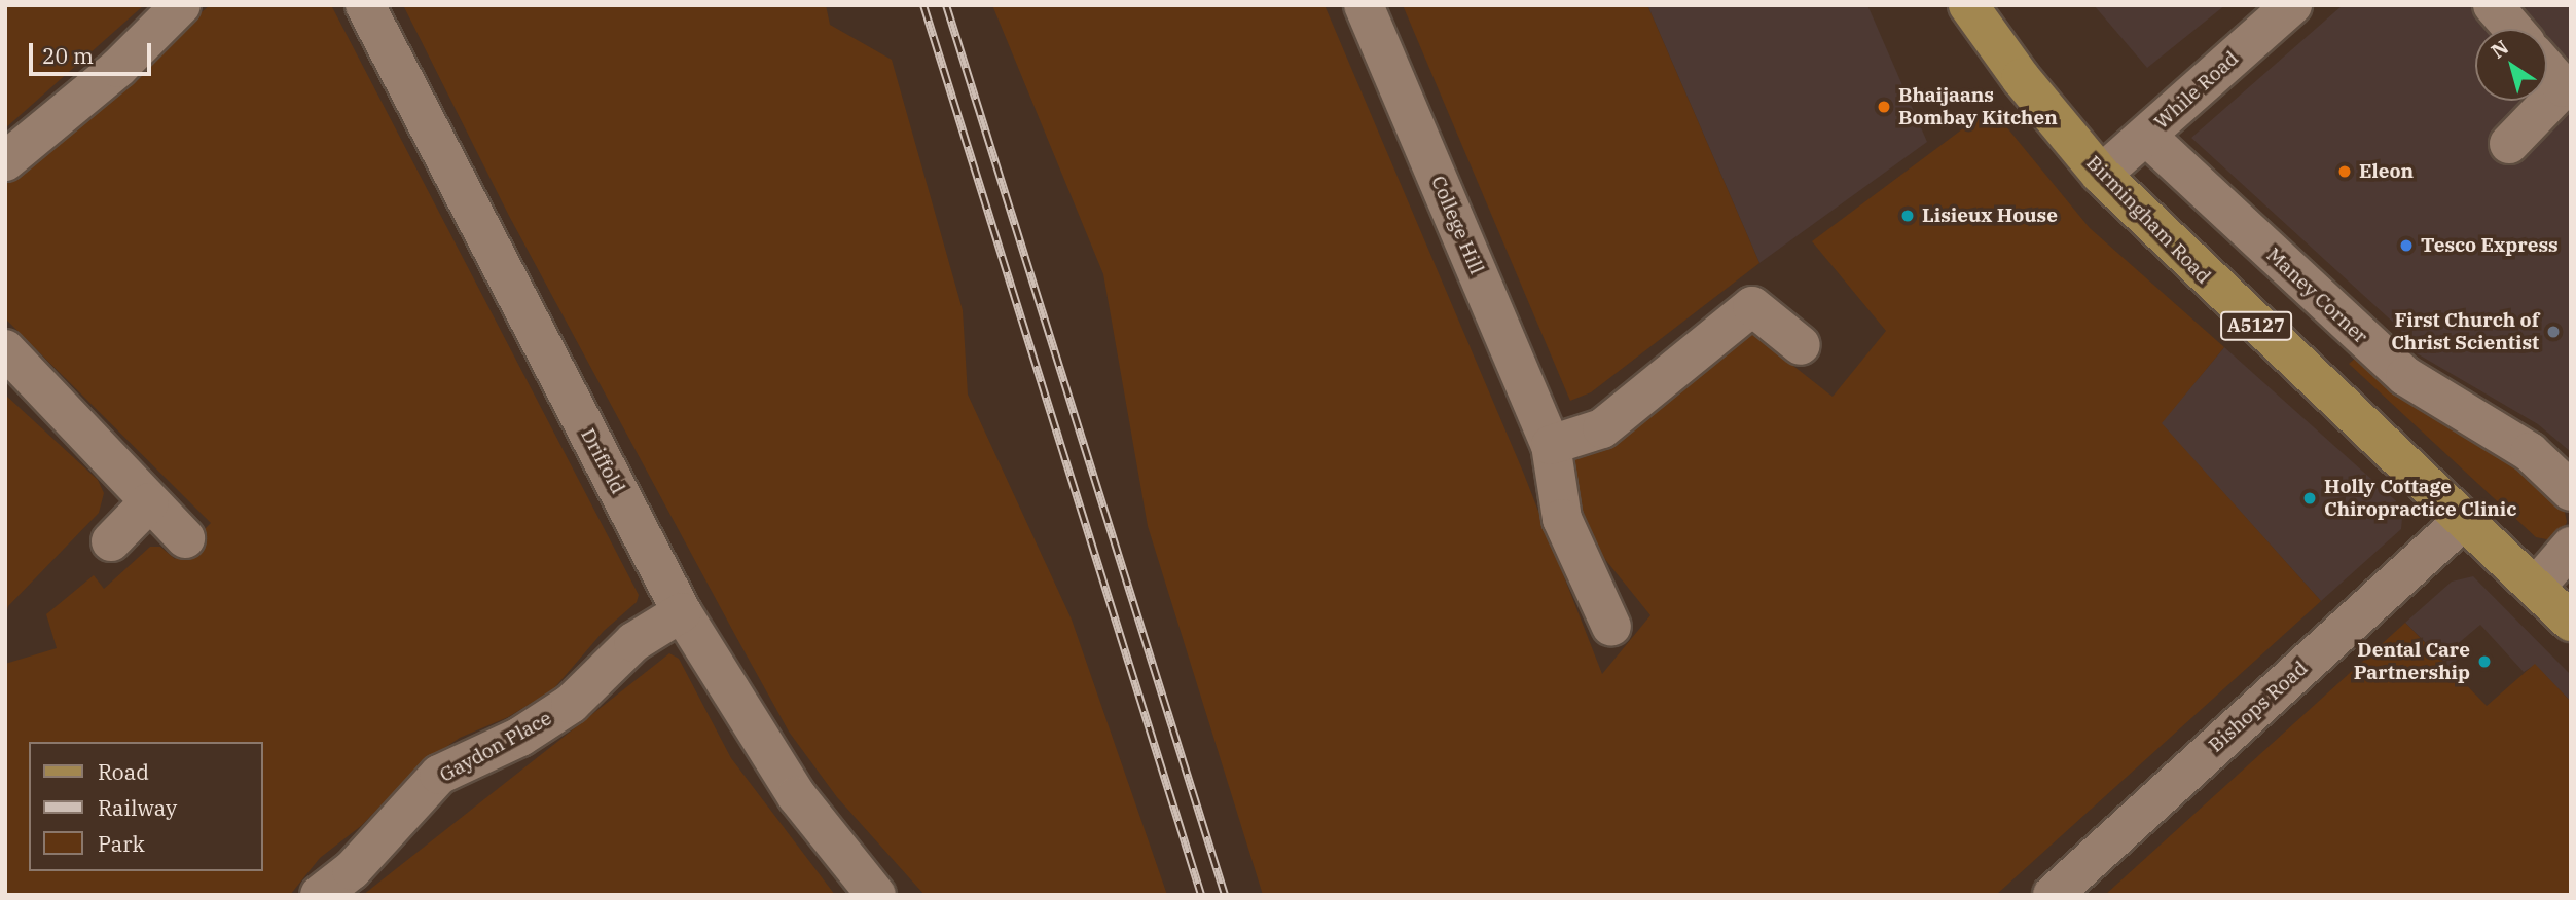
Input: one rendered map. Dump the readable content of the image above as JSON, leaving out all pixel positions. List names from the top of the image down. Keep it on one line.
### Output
{"streets":{"main road":["Birmingham Road","A5127"],"street":["While Road","College Hill","Maney Corner","Driffold","Bishops Road","Gaydon Place"]},"crossings":[["While Road","Birmingham Road"],["While Road","Maney Corner"],["Birmingham Road","Bishops Road"],["Driffold","Gaydon Place"]],"places":["Bhaijaans Bombay Kitchen","Eleon","Lisieux House","Tesco Express","First Church of Christ Scientist","Holly Cottage Chiropractice Clinic","Dental Care Partnership"],"legend":["Road","Railway","Park"],"scale_bar":"20 m","north":"top left"}
